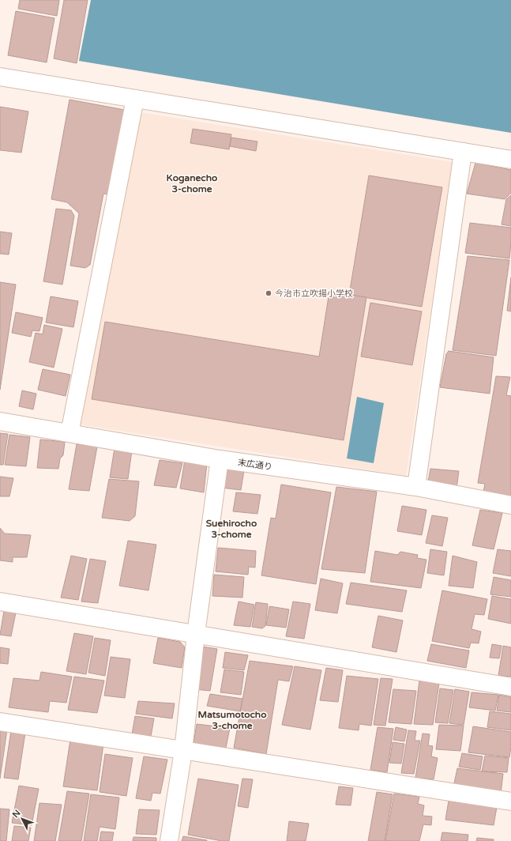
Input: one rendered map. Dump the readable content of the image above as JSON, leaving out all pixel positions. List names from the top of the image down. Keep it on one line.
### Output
{"streets":{"street":["末広通り"]},"districts":["Koganecho 3-chome","Suehirocho 3-chome","Matsumotocho 3-chome"],"places":["今治市立吹揚小学校"],"north":"top left"}
